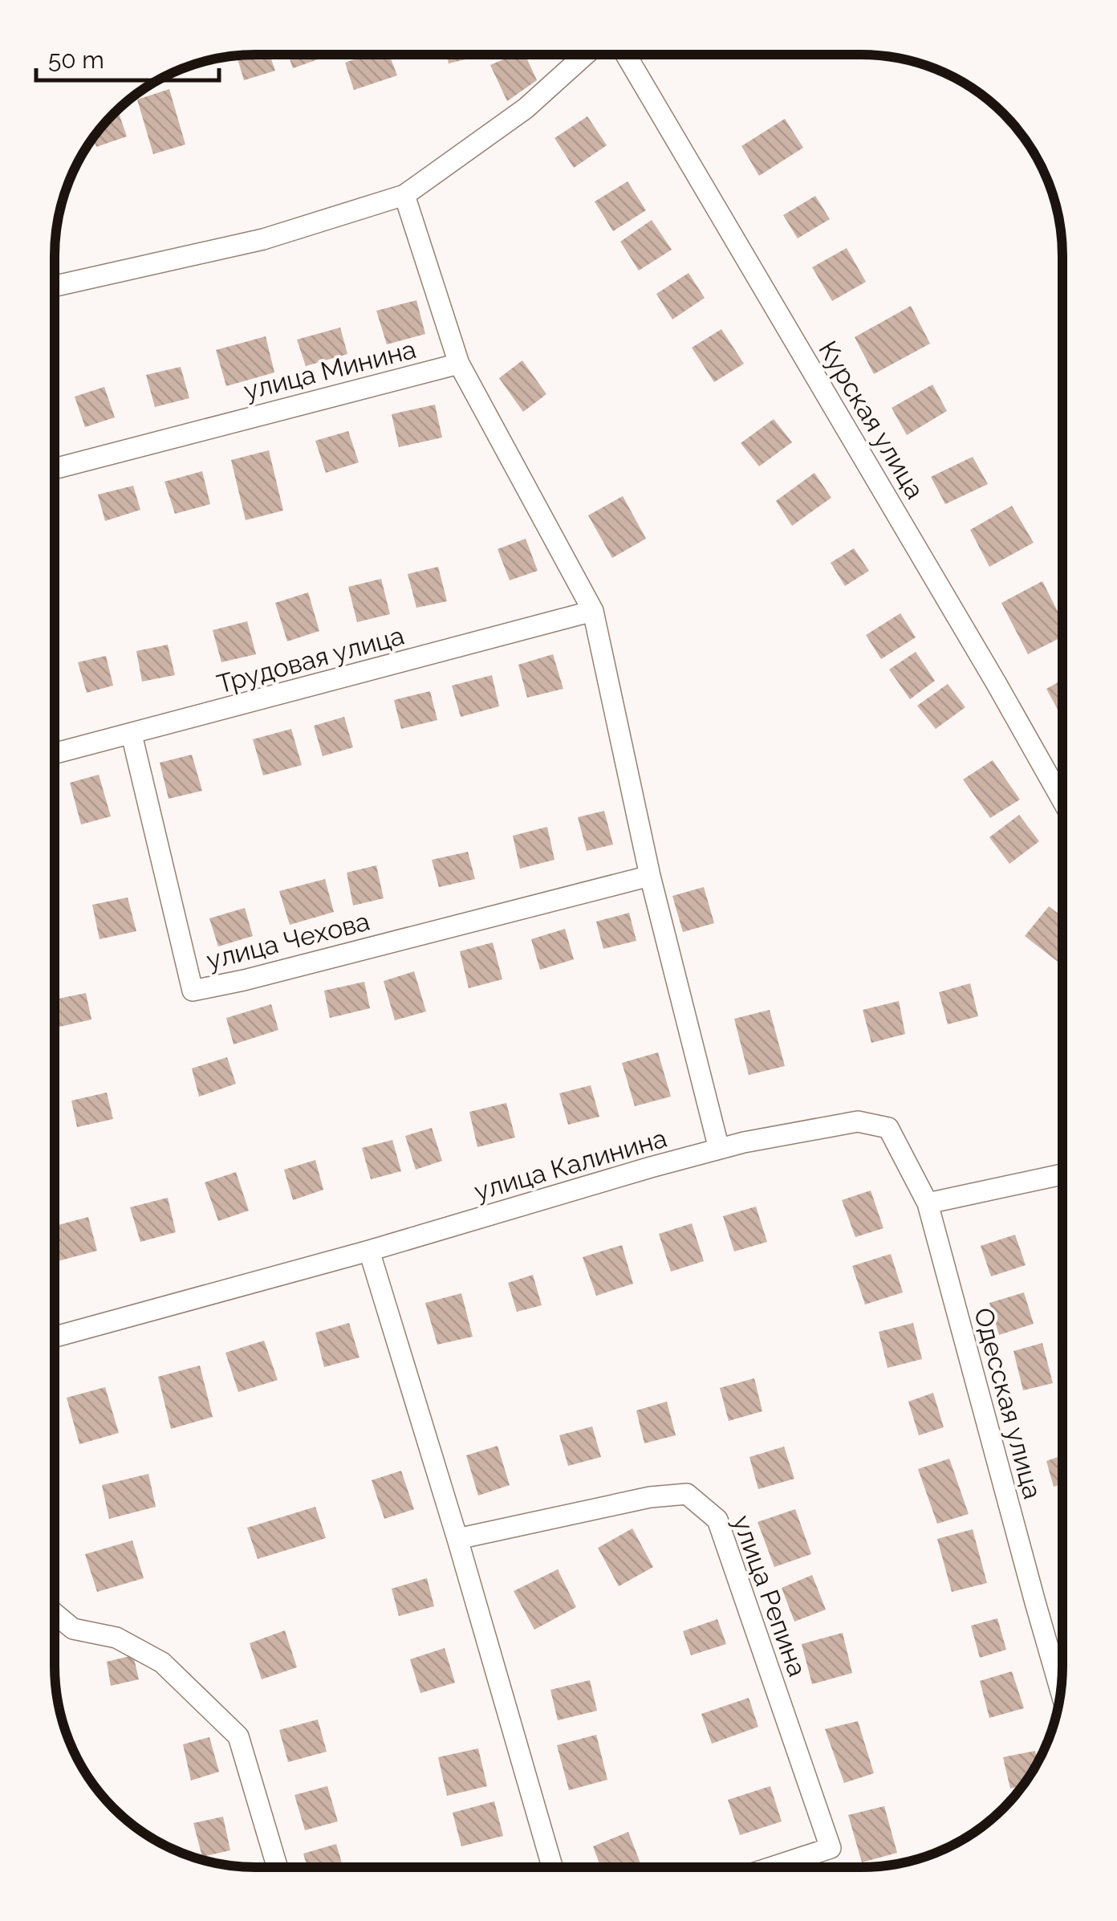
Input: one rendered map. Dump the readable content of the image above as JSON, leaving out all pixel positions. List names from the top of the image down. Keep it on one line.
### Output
{"streets":{"street":["улица Минина","Курская улица","Трудовая улица","улица Чехова","улица Калинина","Одесская улица","улица Репина"]},"crossings":[["Трудовая улица","улица Чехова"],["улица Калинина","Одесская улица"]],"scale_bar":"50 m"}
